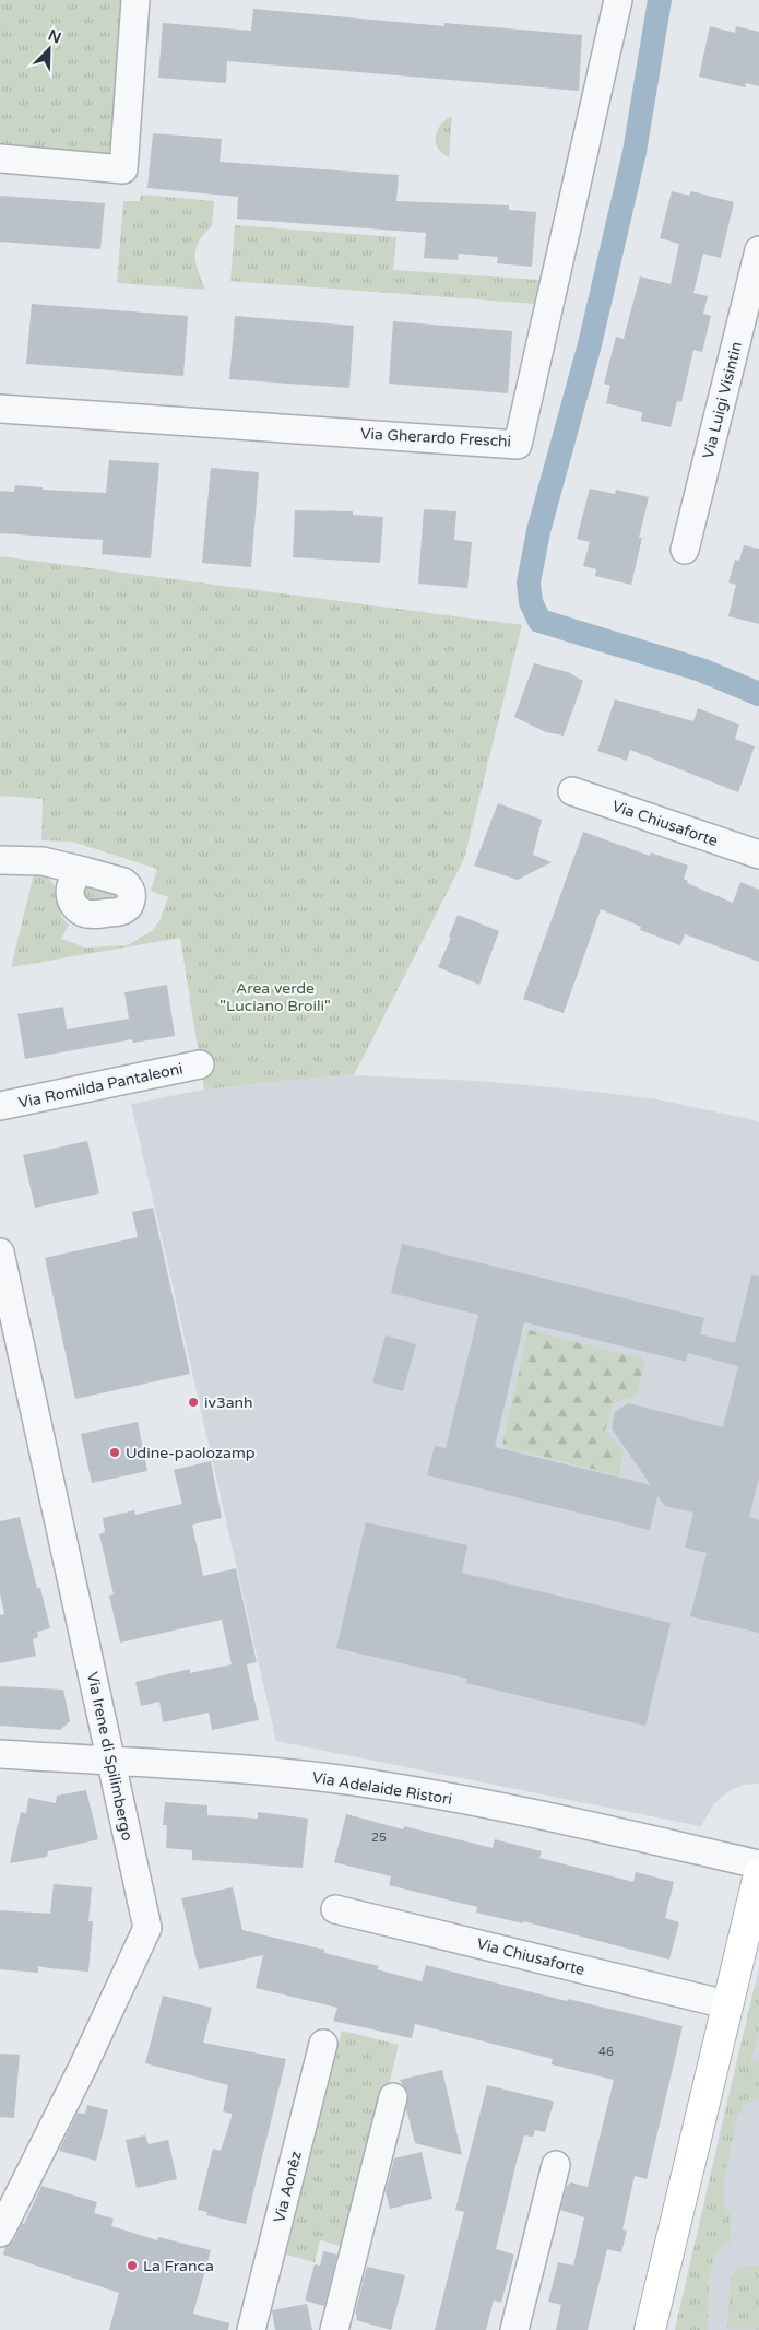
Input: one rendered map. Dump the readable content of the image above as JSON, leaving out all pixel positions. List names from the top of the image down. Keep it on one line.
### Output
{"streets":{"street":["Via Luigi Visintin","Via Gherardo Freschi","Via Chiusaforte","Via Romilda Pantaleoni","Via Irene di Spilimbergo","Via Adelaide Ristori","Via Aonêz"]},"crossings":[["Via Irene di Spilimbergo","Via Adelaide Ristori"]],"parks":["Area verde \"Luciano Broili\""],"places":["iv3anh","Udine-paolozamp","La Franca"],"house_numbers":["25","46"],"north":"top right"}
